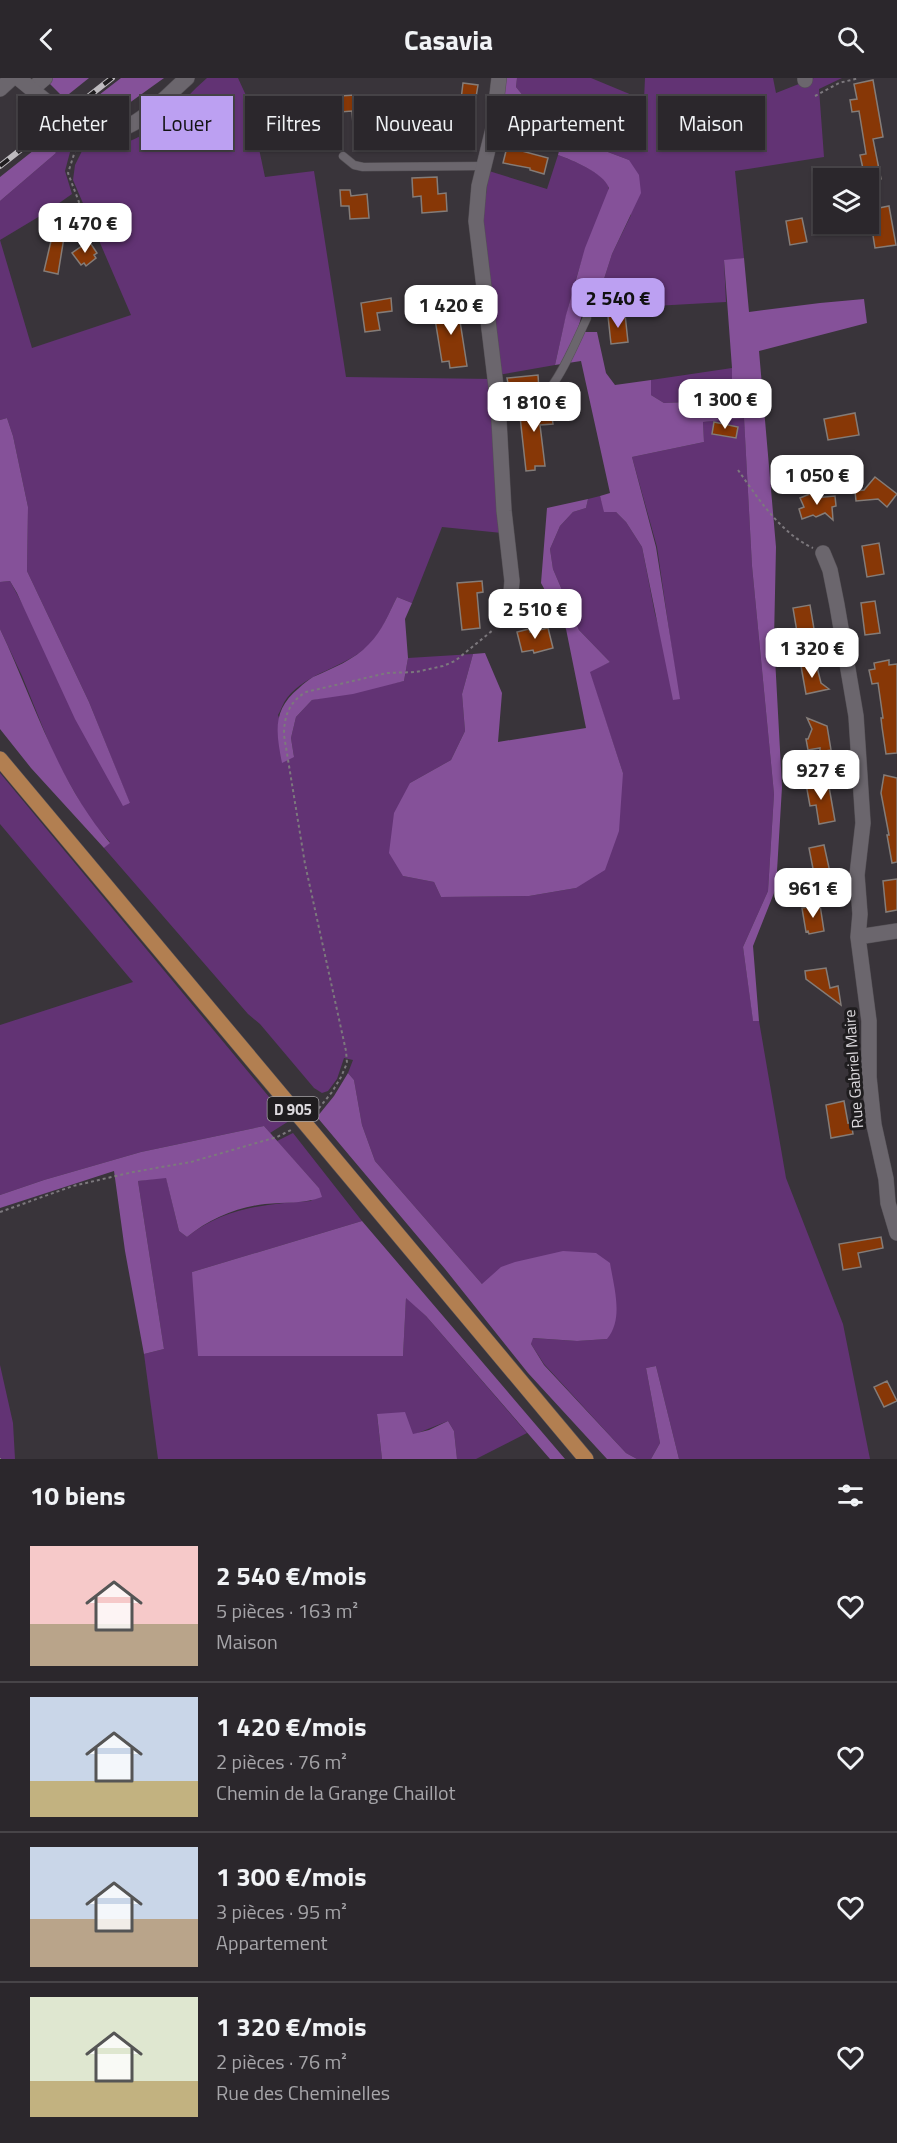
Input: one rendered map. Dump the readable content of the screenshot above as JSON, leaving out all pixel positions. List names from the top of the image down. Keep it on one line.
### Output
{"streets":{"main road":["D 905"],"street":["Rue Gabriel Maire"]},"page":{"header":"Casavia","chip":["Acheter","Louer","Filtres","Nouveau","Appartement","Maison"],"price":["1 470 €","2 540 €","1 420 €","1 300 €","1 810 €","1 050 €","2 510 €","1 320 €","927 €","961 €"],"heading":"10 biens","list":[{"name":"2 540 €/mois","note":"5 pièces · 163 m² · Maison"},{"name":"1 420 €/mois","note":"2 pièces · 76 m² · Chemin de la Grange Chaillot"},{"name":"1 300 €/mois","note":"3 pièces · 95 m² · Appartement"},{"name":"1 320 €/mois","note":"2 pièces · 76 m² · Rue des Cheminelles"}]}}
